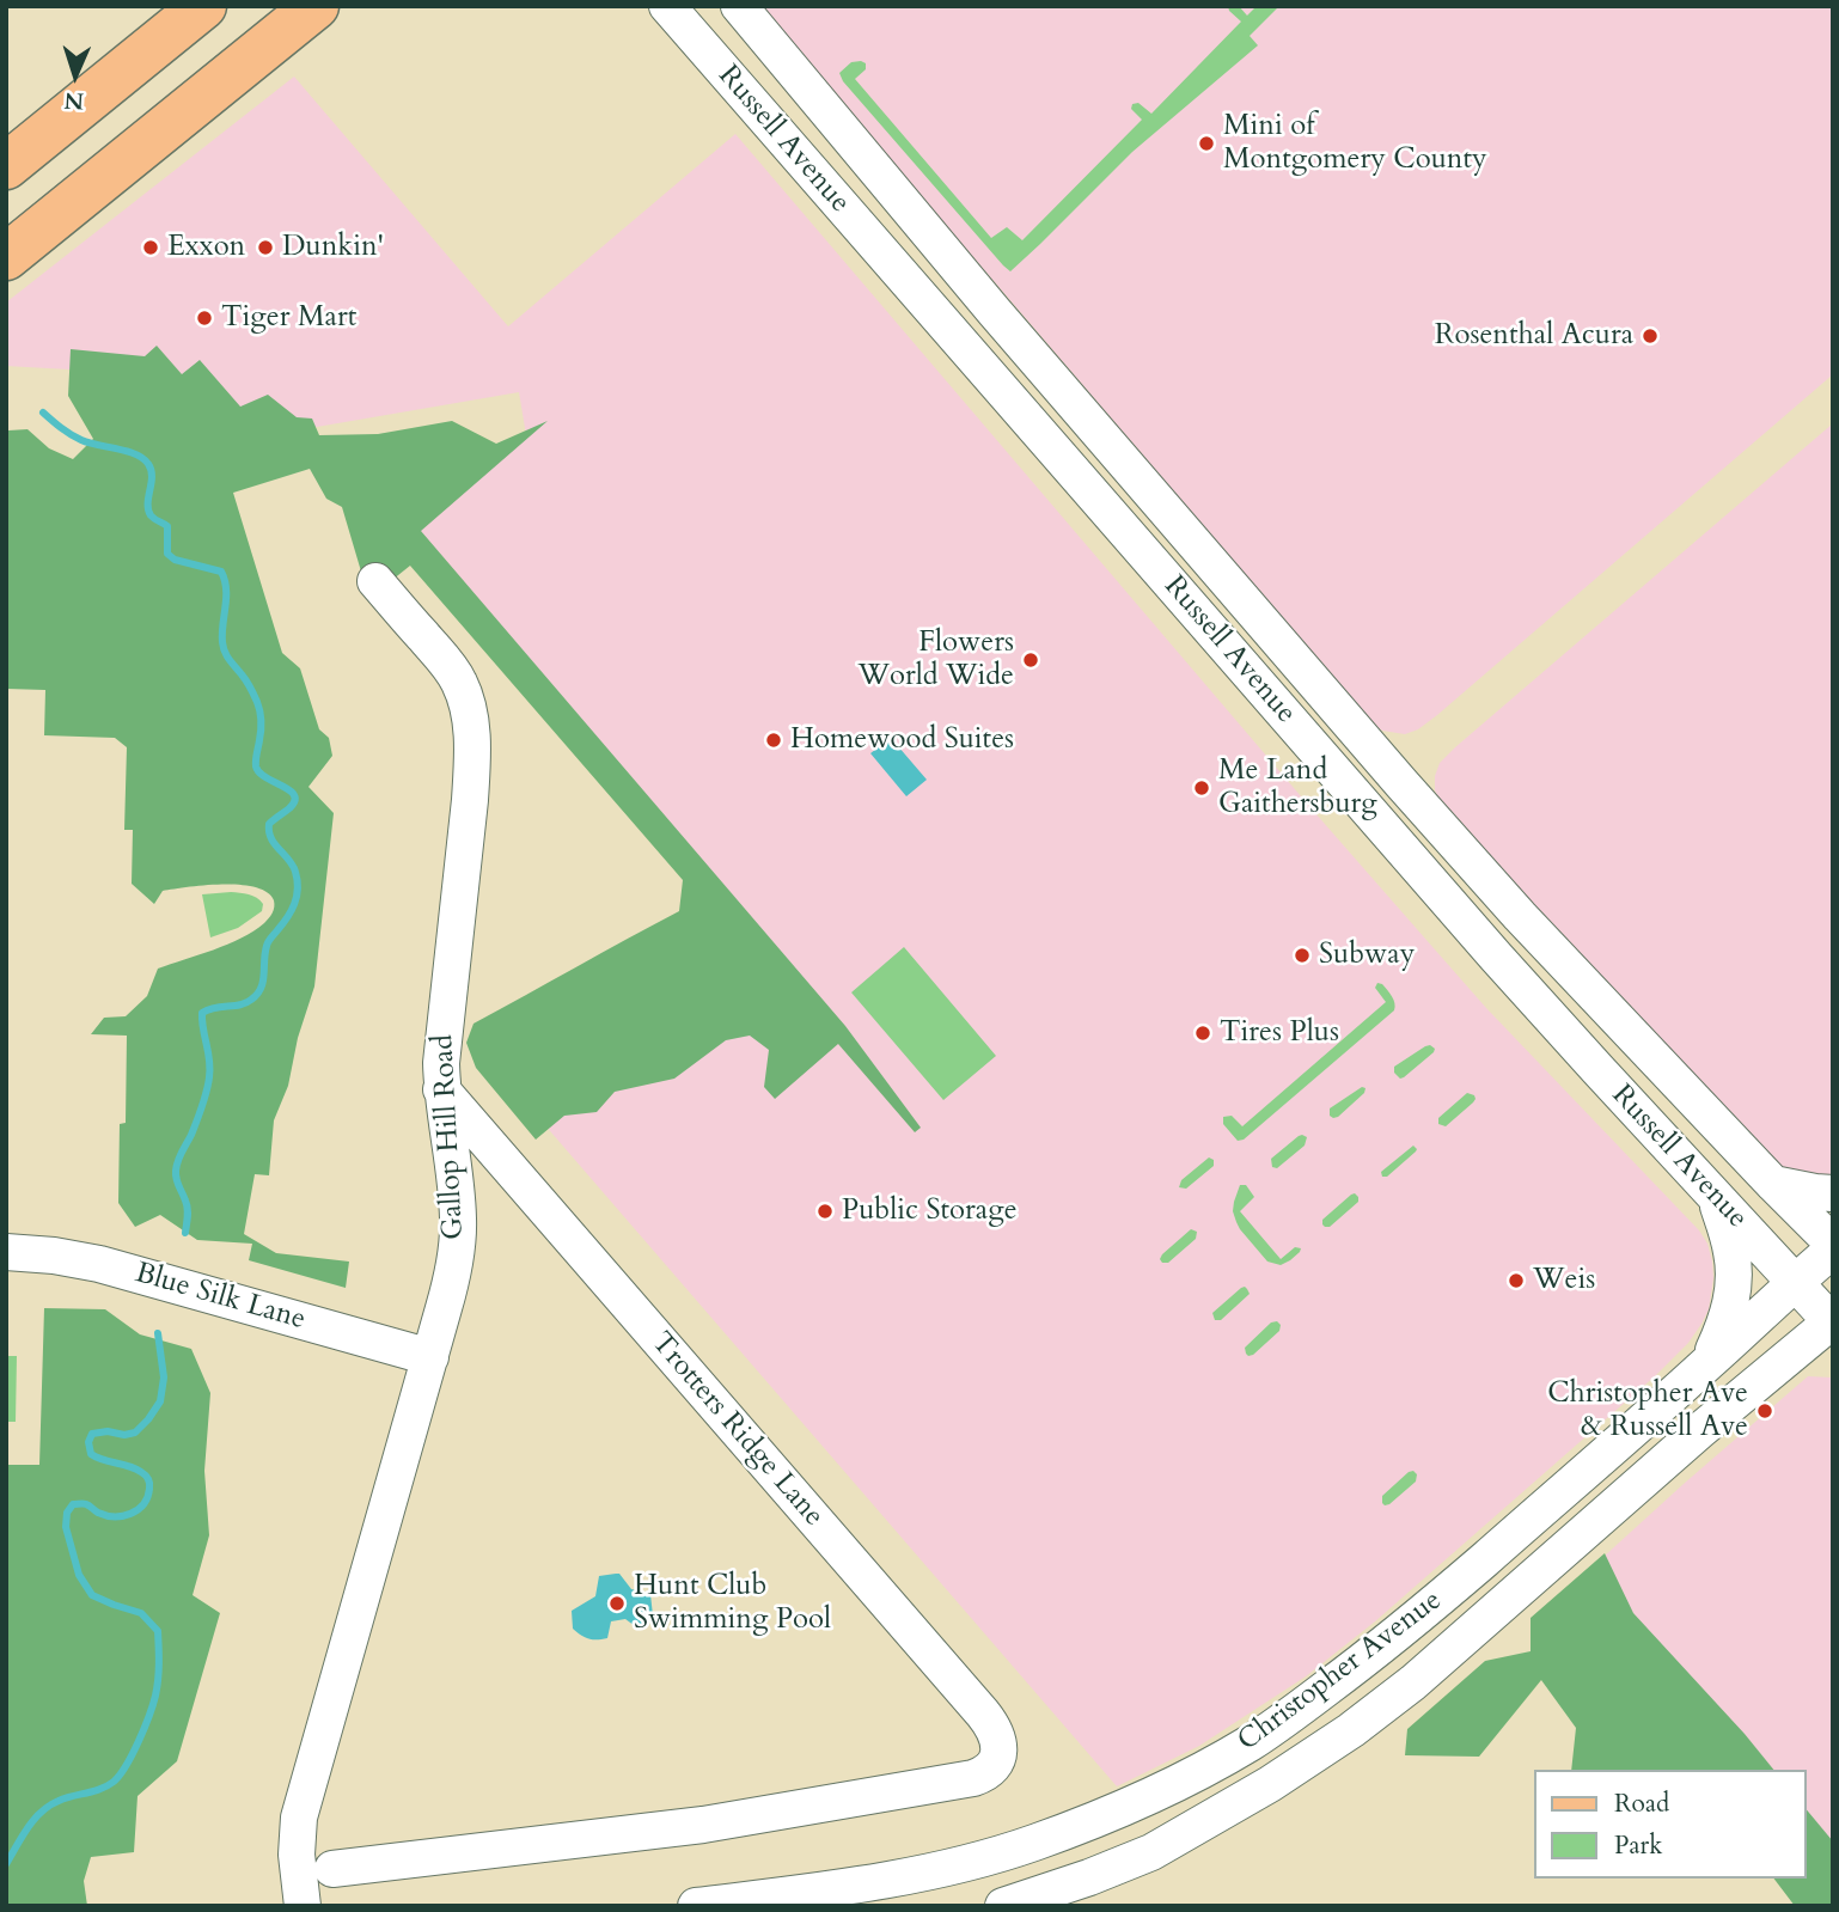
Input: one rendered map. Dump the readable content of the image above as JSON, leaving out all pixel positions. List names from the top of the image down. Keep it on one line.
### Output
{"streets":{"street":["Russell Avenue","Gallop Hill Road","Blue Silk Lane","Trotters Ridge Lane","Christopher Avenue"]},"crossings":[["Russell Avenue","Christopher Avenue"],["Gallop Hill Road","Blue Silk Lane"],["Gallop Hill Road","Trotters Ridge Lane"]],"places":["Mini of Montgomery County","Exxon","Dunkin'","Tiger Mart","Rosenthal Acura","Flowers World Wide","Homewood Suites","Me Land Gaithersburg","Subway","Tires Plus","Public Storage","Weis","Christopher Ave & Russell Ave","Hunt Club Swimming Pool"],"legend":["Road","Park"],"north":"bottom"}
